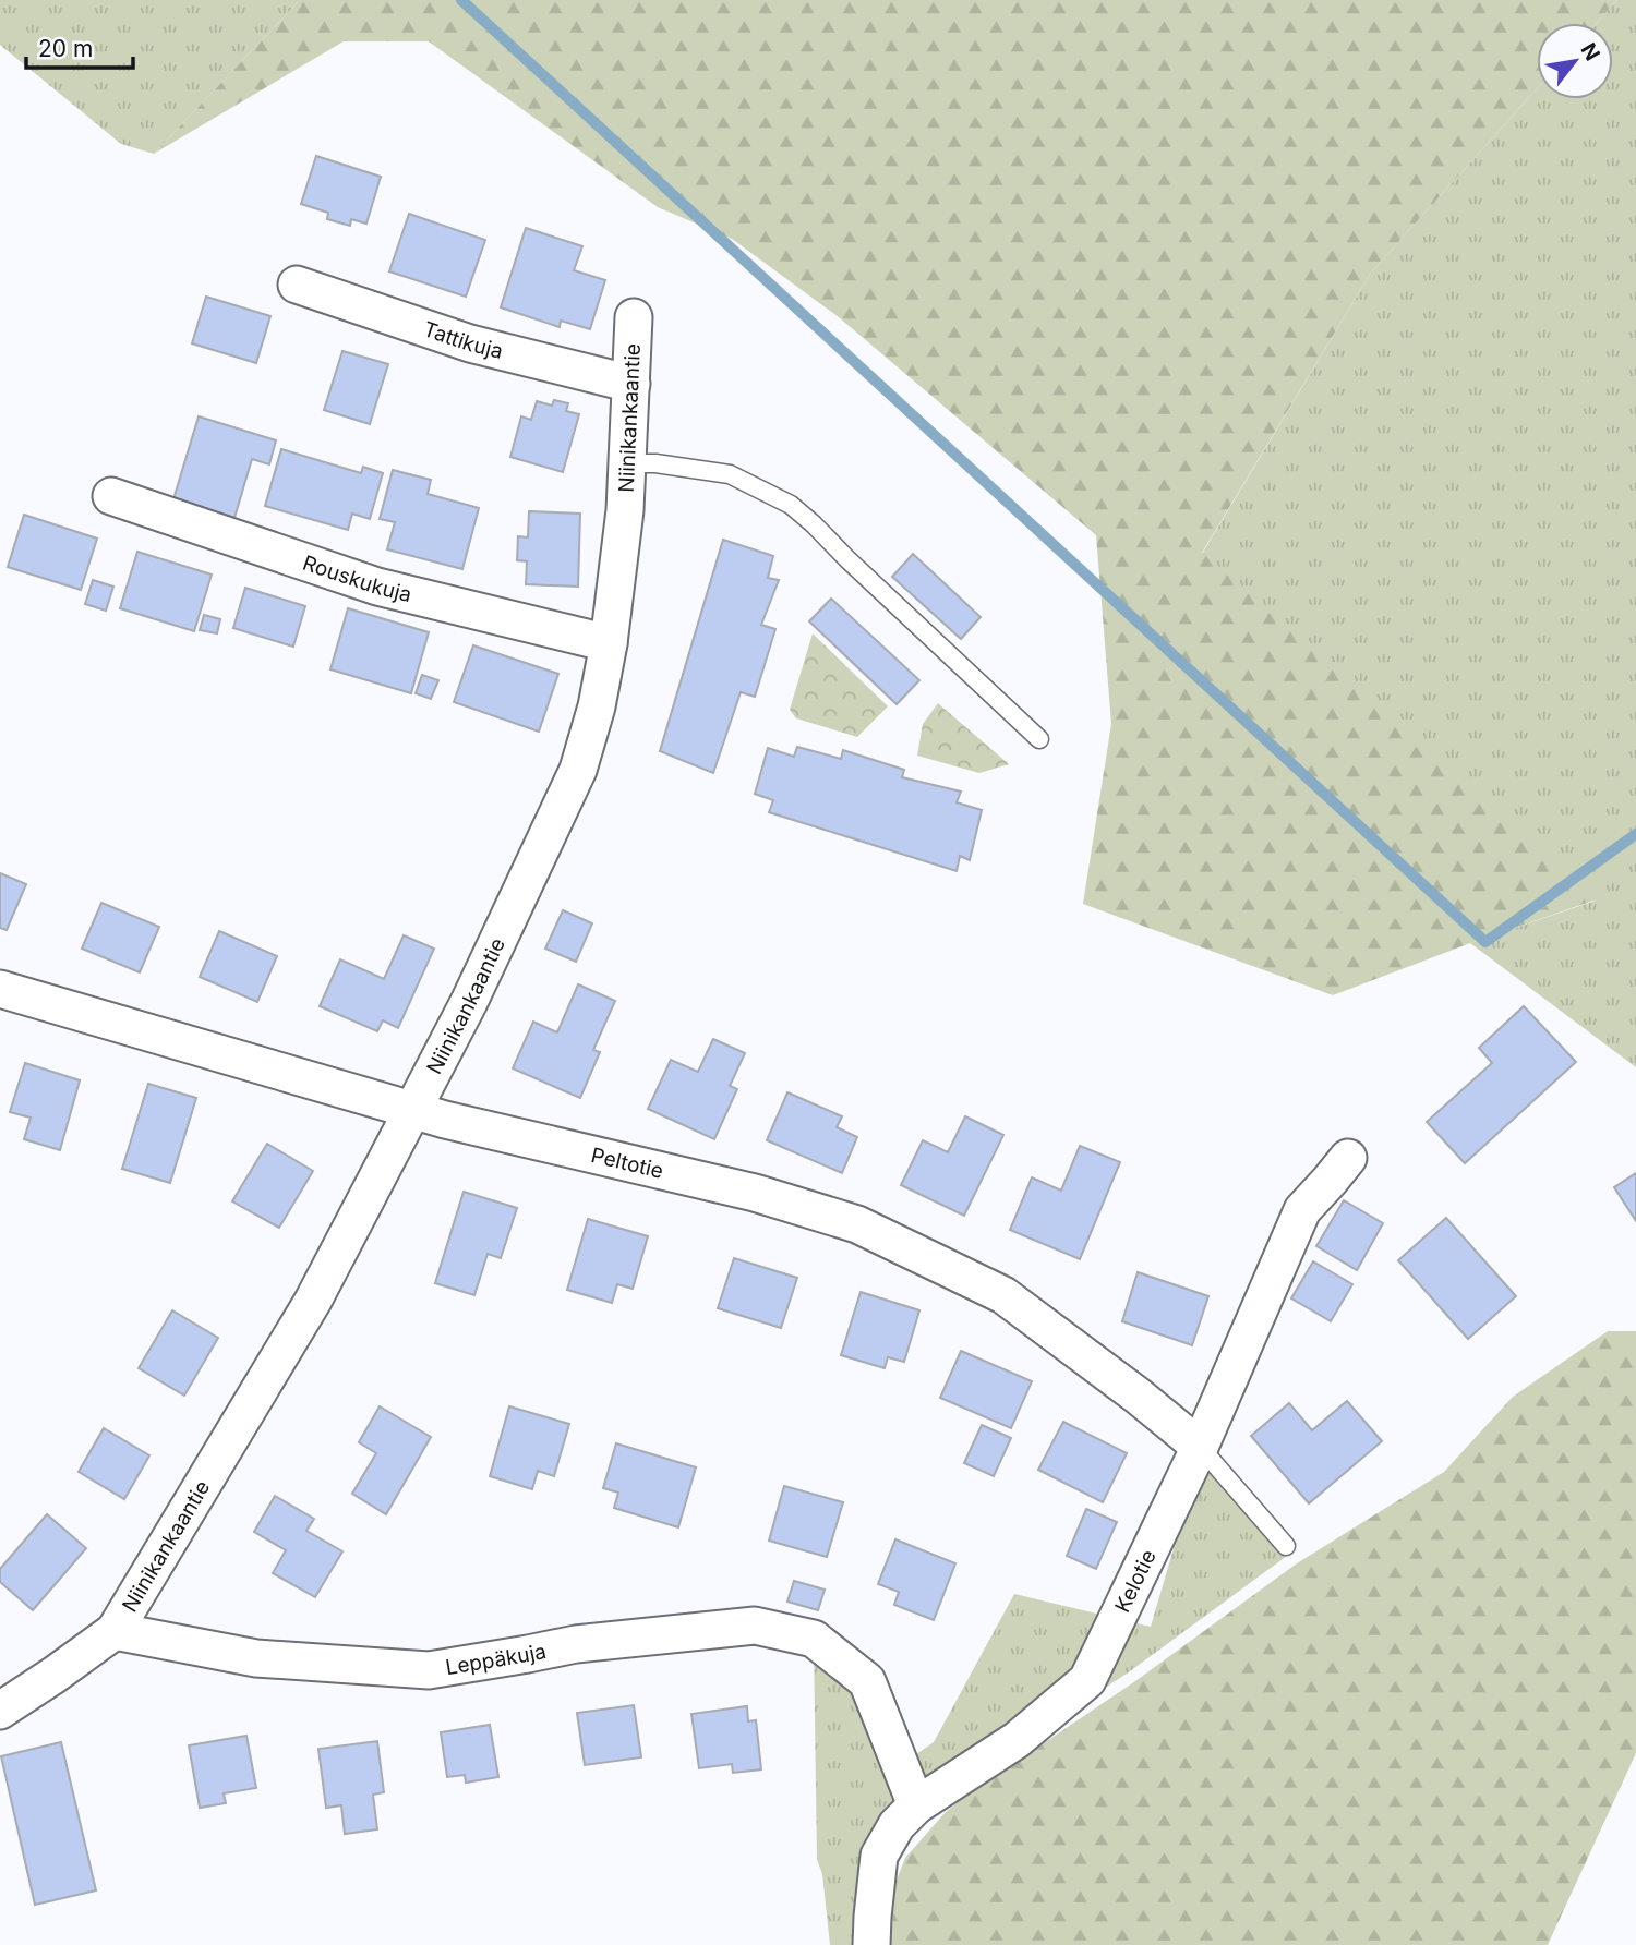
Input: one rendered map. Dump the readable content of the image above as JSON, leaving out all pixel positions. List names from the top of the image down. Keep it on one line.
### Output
{"streets":{"street":["Tattikuja","Niinikankaantie","Rouskukuja","Peltotie","Kelotie","Leppäkuja"]},"crossings":[["Tattikuja","Niinikankaantie"],["Niinikankaantie","Rouskukuja"],["Niinikankaantie","Peltotie"],["Niinikankaantie","Leppäkuja"],["Peltotie","Kelotie"],["Kelotie","Leppäkuja"]],"scale_bar":"20 m","north":"top right"}
